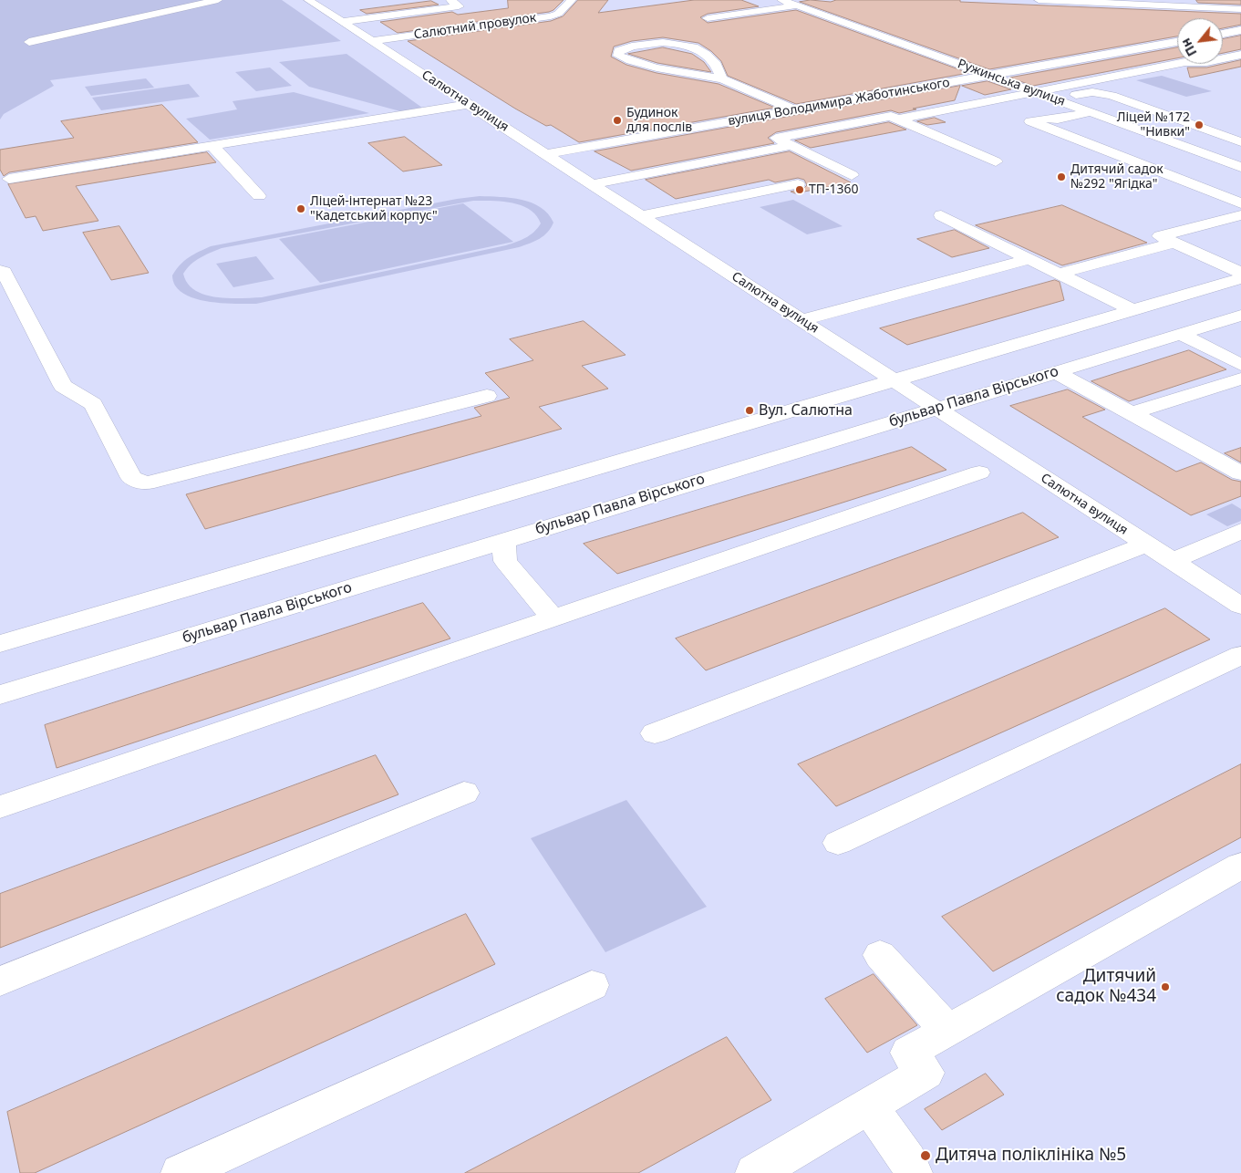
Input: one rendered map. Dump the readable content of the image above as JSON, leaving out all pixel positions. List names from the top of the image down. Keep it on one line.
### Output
{"streets":{"street":["Салютний провулок","Ружинська вулиця","Салютна вулиця","вулиця Володимира Жаботинського","бульвар Павла Вірського"]},"crossings":[["Салютний провулок","Салютна вулиця"],["Ружинська вулиця","вулиця Володимира Жаботинського"],["Салютна вулиця","вулиця Володимира Жаботинського"],["Салютна вулиця","бульвар Павла Вірського"]],"places":["Будинок для послів","Ліцей №172 \"Нивки\"","Дитячий садок №292 \"Ягідка\"","ТП-1360","Ліцей-інтернат №23 \"Кадетський корпус\"","Вул. Салютна","Дитячий садок №434","Дитяча поліклініка №5"],"north":"bottom left"}
